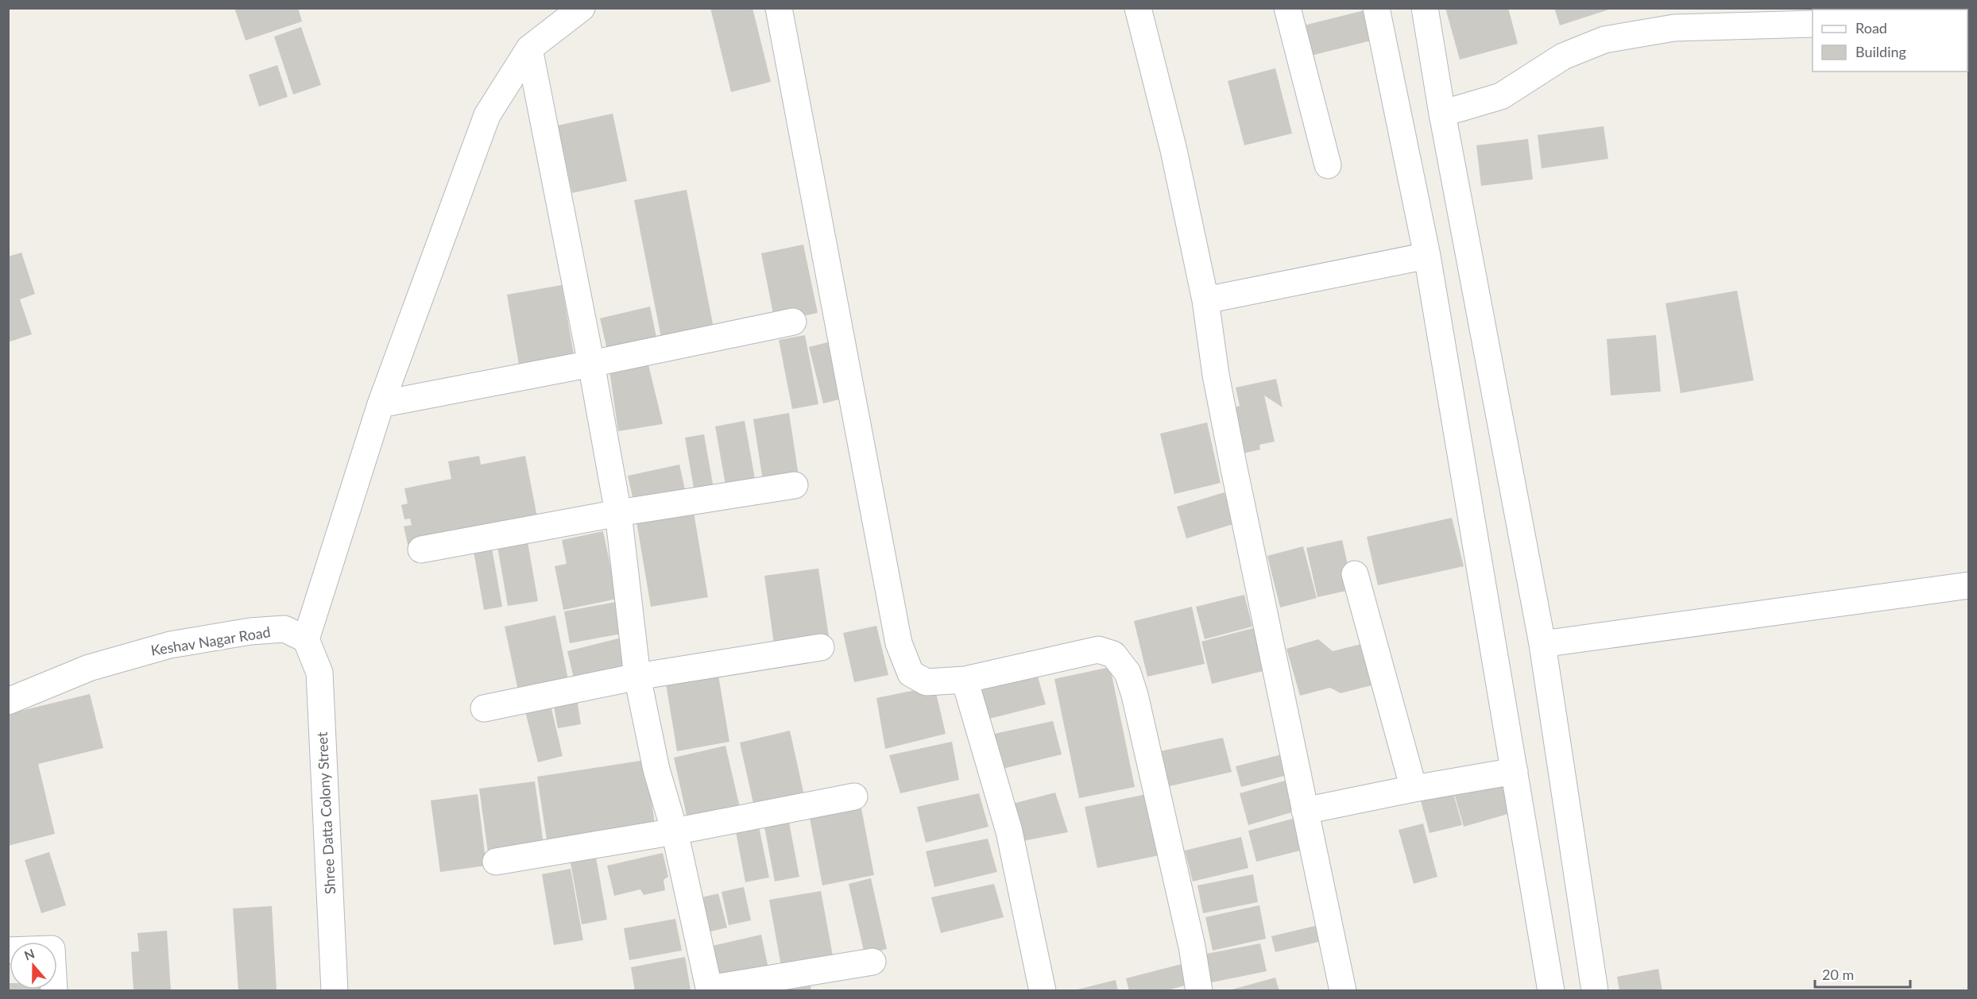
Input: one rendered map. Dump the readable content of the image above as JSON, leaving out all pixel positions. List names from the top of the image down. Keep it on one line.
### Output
{"streets":{"street":["Keshav Nagar Road","Shree Datta Colony Street"]},"crossings":[["Keshav Nagar Road","Shree Datta Colony Street"]],"legend":["Road","Building"],"scale_bar":"20 m","north":"top"}
